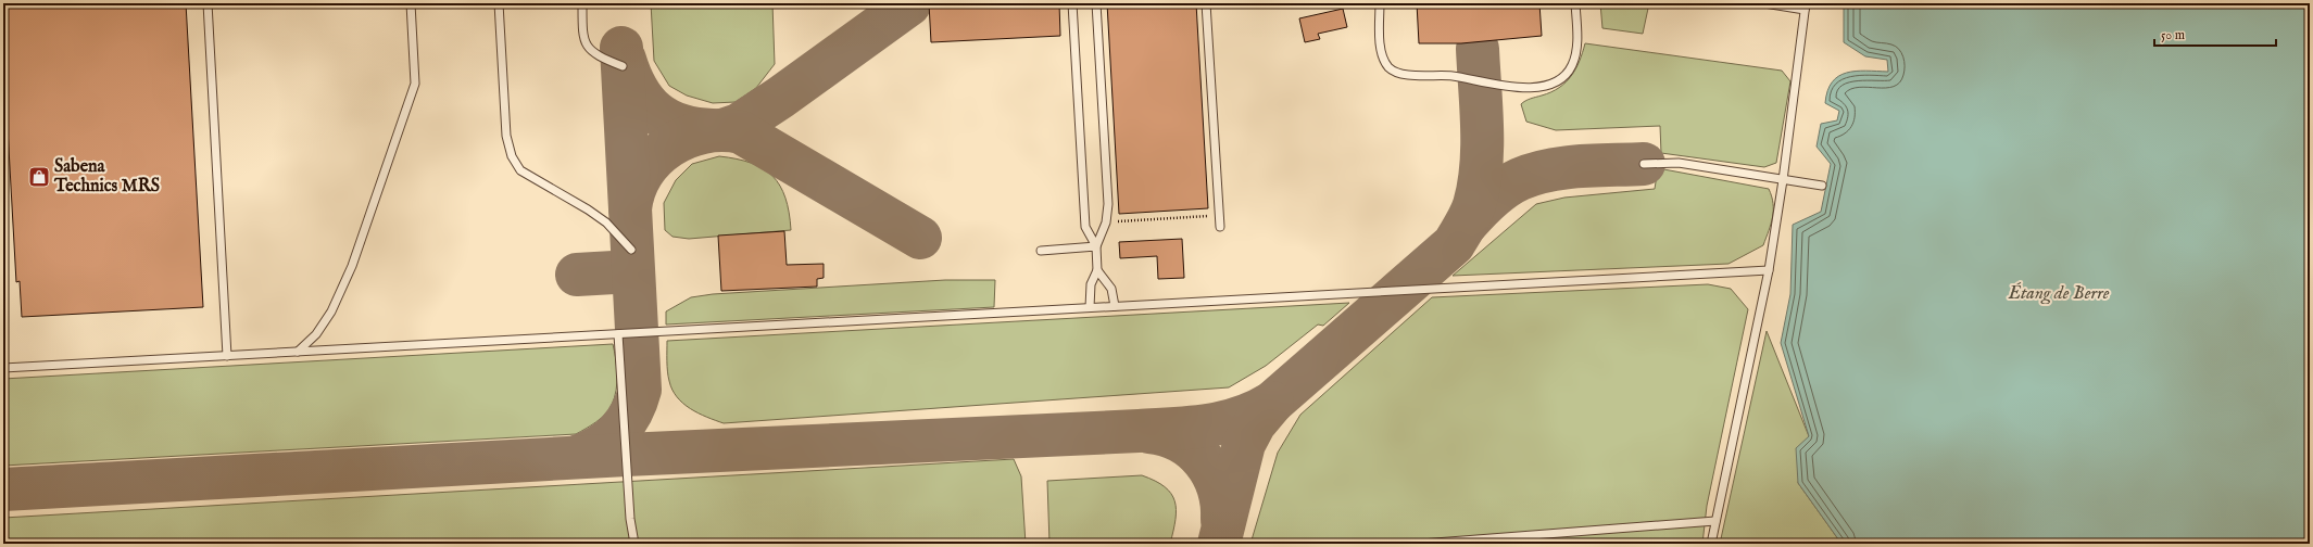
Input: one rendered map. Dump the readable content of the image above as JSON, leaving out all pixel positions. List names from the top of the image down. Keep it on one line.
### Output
{"water":["Étang de Berre"],"places":{"shop":["Sabena Technics MRS"]},"scale_bar":"50 m"}
